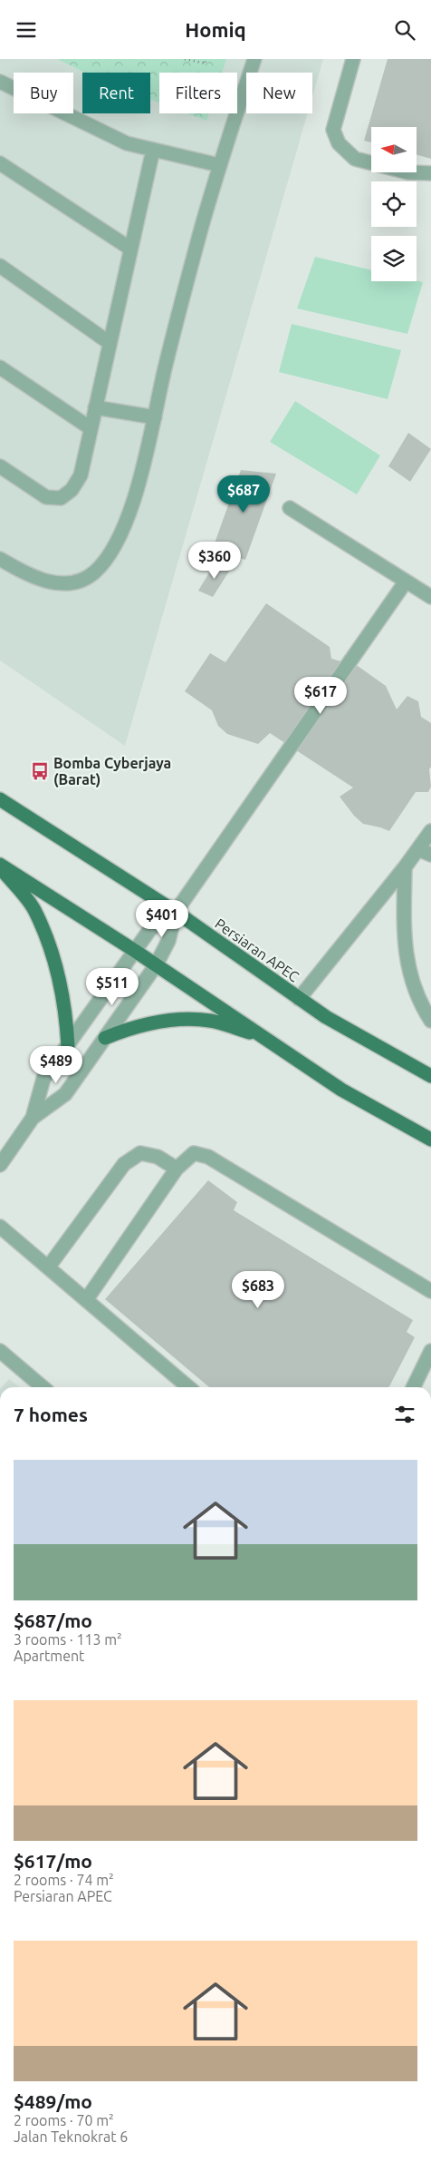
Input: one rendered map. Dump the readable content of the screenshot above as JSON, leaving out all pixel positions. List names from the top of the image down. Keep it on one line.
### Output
{"streets":{"main road":["Persiaran APEC"]},"places":{"bus stop":["Bomba Cyberjaya (Barat)"]},"north":"left","page":{"header":"Homiq","chip":["Buy","Rent","Filters","New"],"price":["$687","$360","$617","$401","$511","$489","$683"],"heading":"7 homes","list":[{"name":"$687/mo","note":"3 rooms · 113 m² · Apartment"},{"name":"$617/mo","note":"2 rooms · 74 m² · Persiaran APEC"},{"name":"$489/mo","note":"2 rooms · 70 m² · Jalan Teknokrat 6"}]}}
